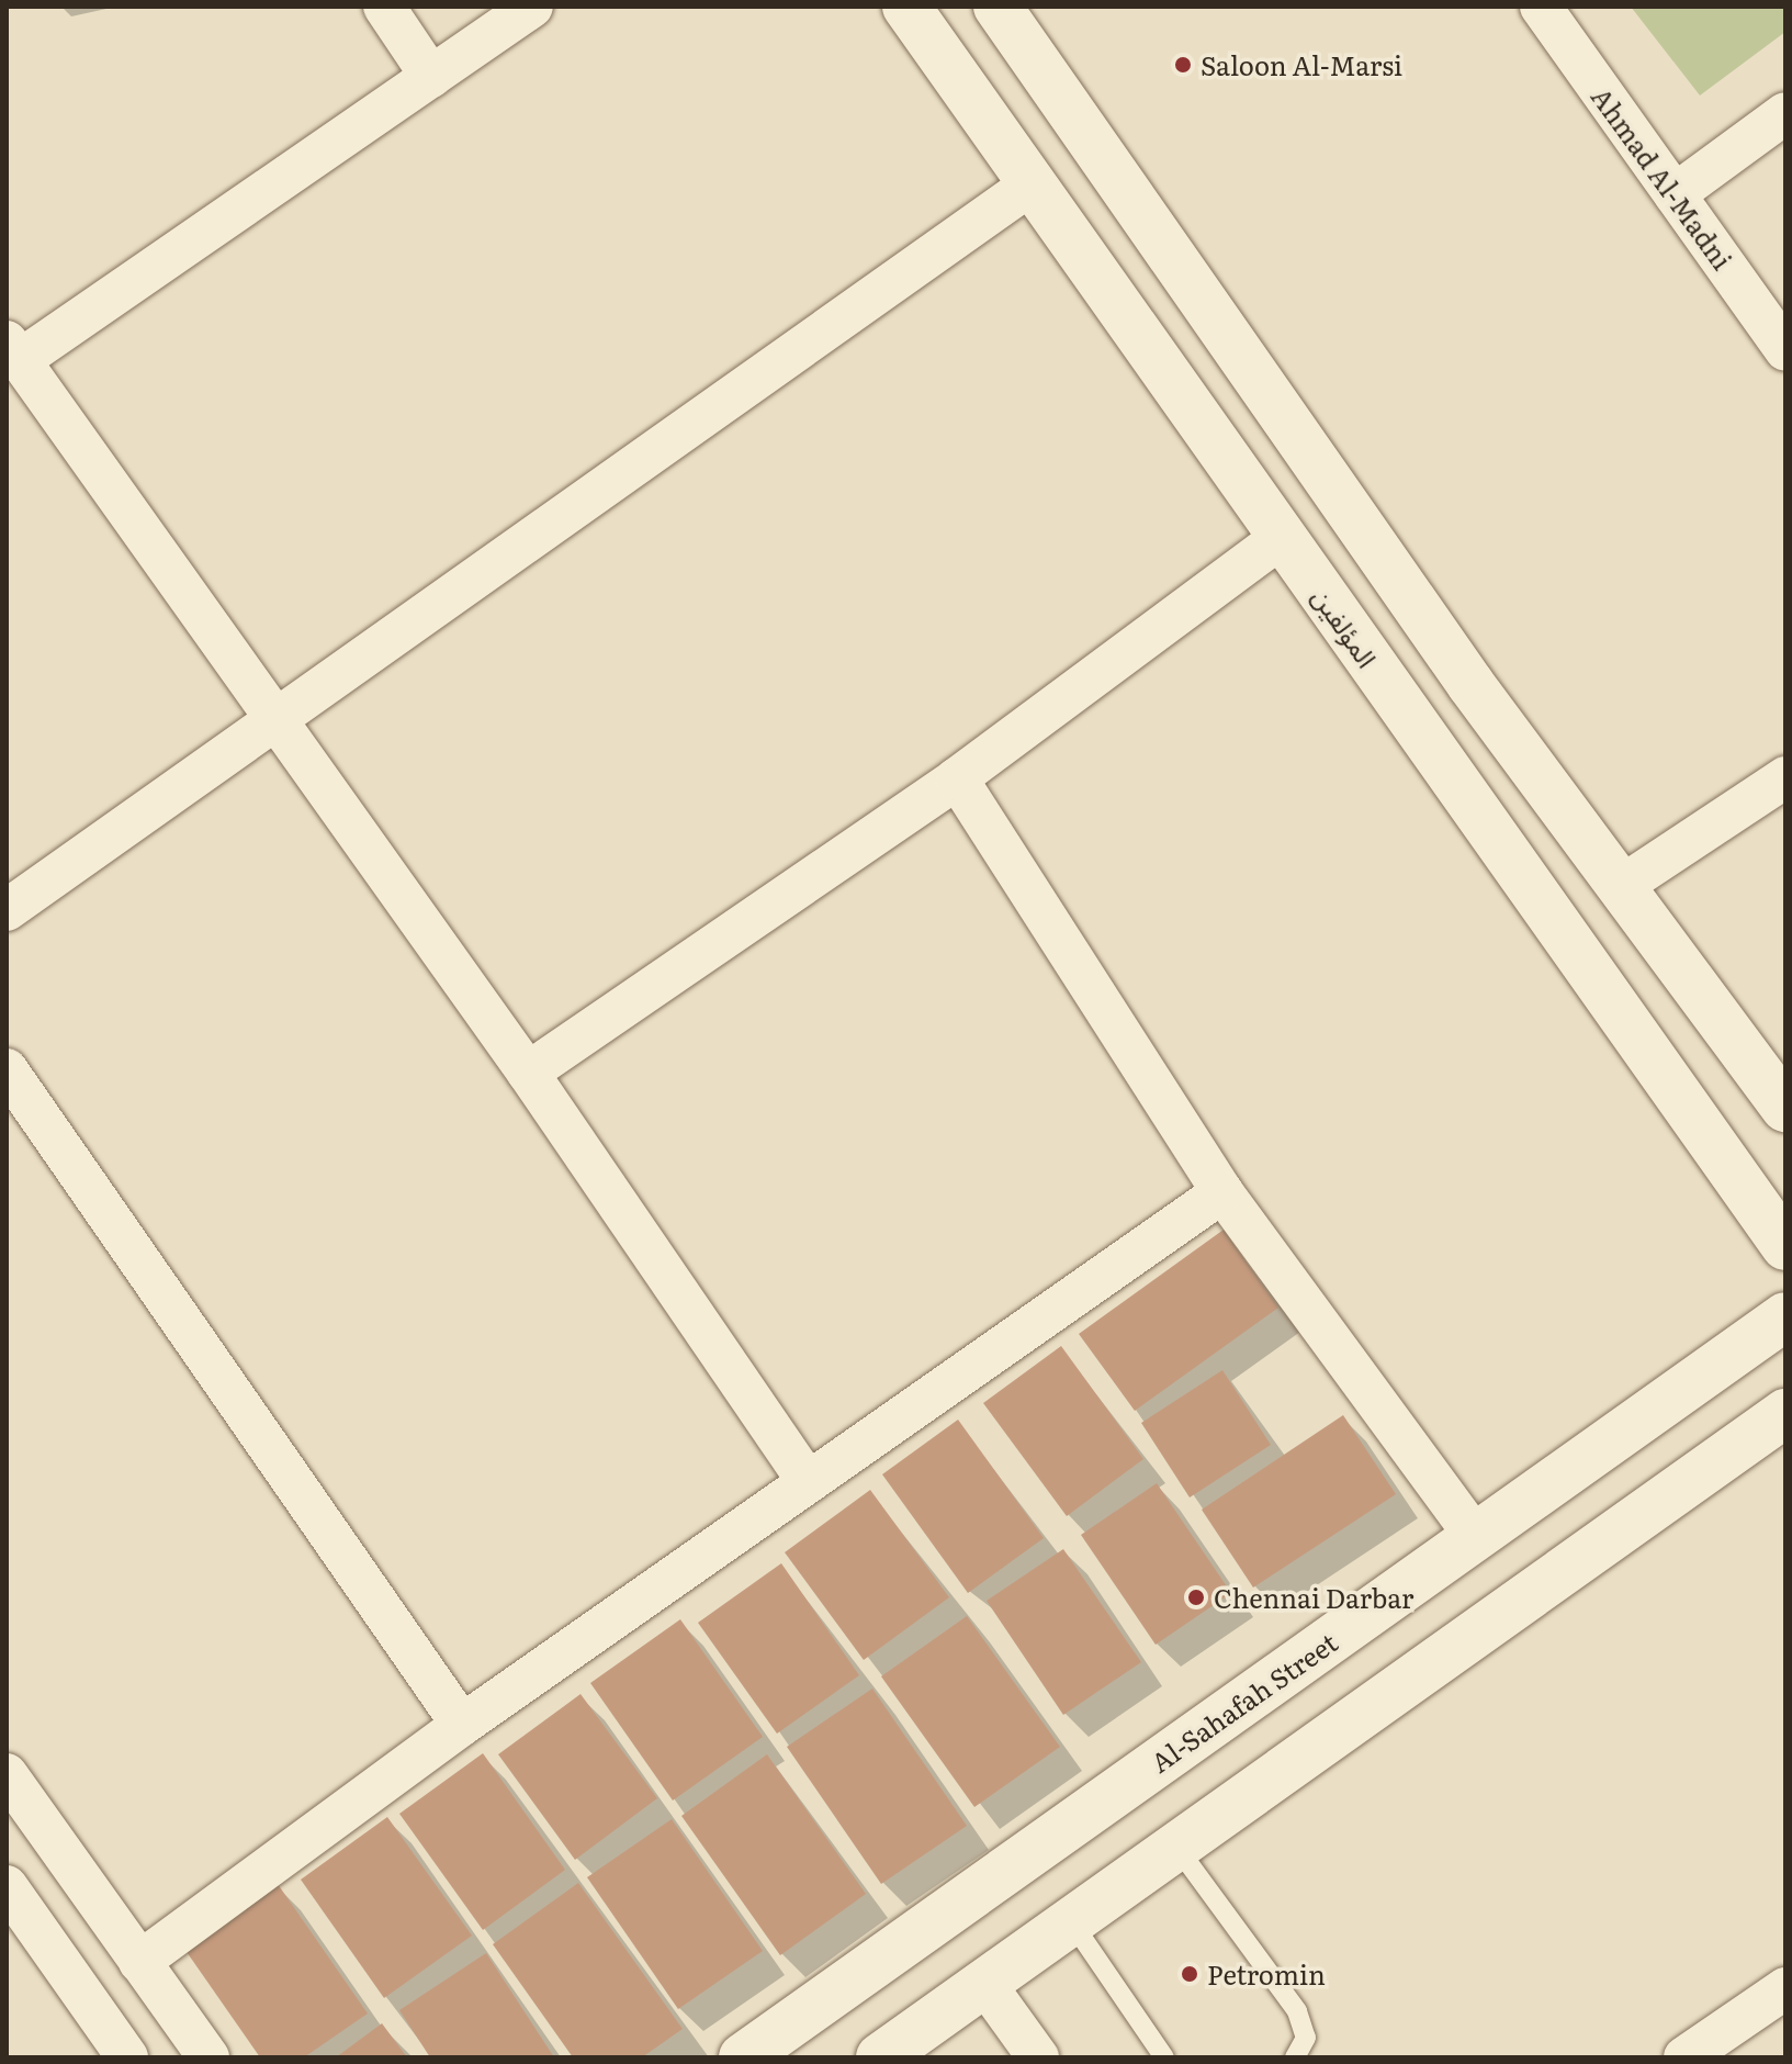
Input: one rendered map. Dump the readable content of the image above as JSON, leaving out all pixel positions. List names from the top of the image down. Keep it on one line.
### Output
{"streets":{"street":["Ahmad Al-Madni","المؤلفين","Al-Sahafah Street"]},"places":["Saloon Al-Marsi","Chennai Darbar","Petromin"]}
